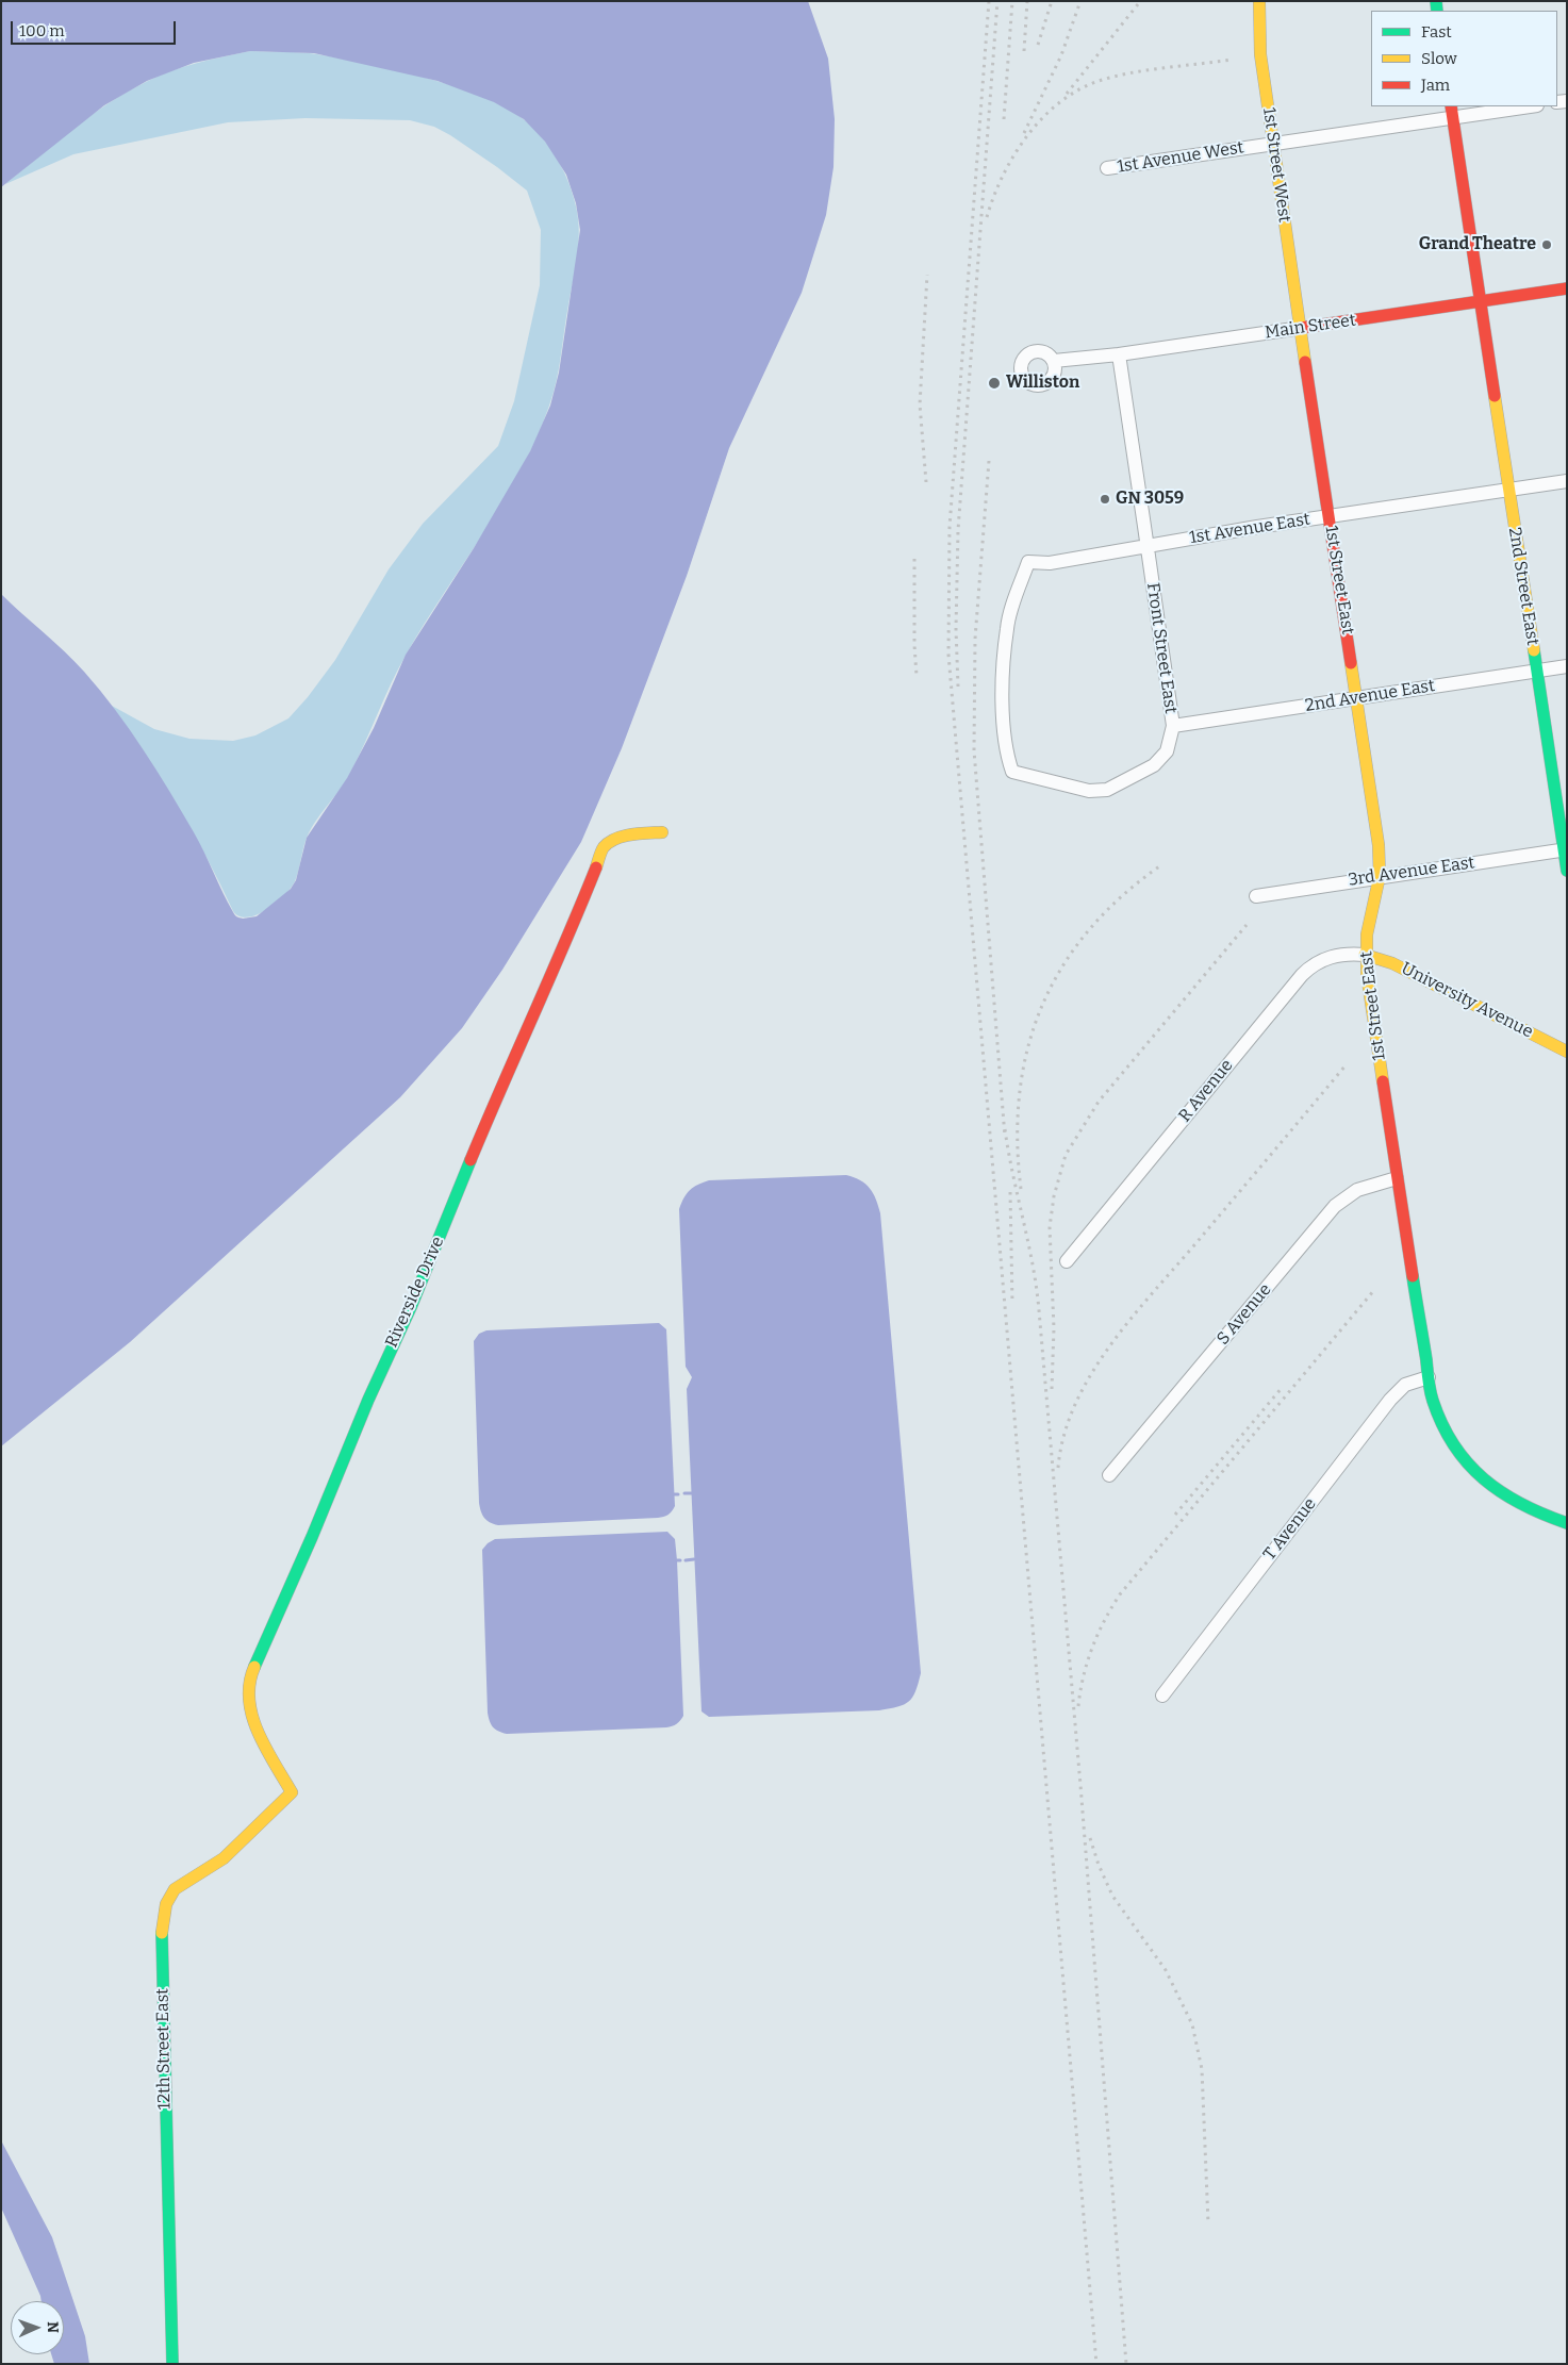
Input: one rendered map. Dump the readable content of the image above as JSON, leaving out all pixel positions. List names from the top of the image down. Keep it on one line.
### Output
{"streets":{"street":["1st Avenue West","1st Street West","Main Street","1st Avenue East","1st Street East","2nd Street East","Front Street East","2nd Avenue East","3rd Avenue East","University Avenue","R Avenue","Riverside Drive","S Avenue","T Avenue","12th Street East"]},"crossings":[["1st Avenue West","1st Street West"],["1st Avenue West","2nd Street East"],["1st Street West","Main Street"],["1st Street West","1st Street East"],["Main Street","1st Street East"],["Main Street","2nd Street East"],["Main Street","Front Street East"],["1st Avenue East","1st Street East"],["1st Avenue East","2nd Street East"],["1st Avenue East","Front Street East"],["1st Street East","2nd Avenue East"],["1st Street East","3rd Avenue East"],["1st Street East","University Avenue"],["1st Street East","R Avenue"],["1st Street East","S Avenue"],["1st Street East","T Avenue"],["2nd Street East","2nd Avenue East"],["2nd Street East","3rd Avenue East"],["Front Street East","2nd Avenue East"],["University Avenue","R Avenue"],["Riverside Drive","12th Street East"]],"places":["Grand Theatre","Williston","GN 3059"],"legend":["Fast","Slow","Jam"],"scale_bar":"100 m","north":"right"}
